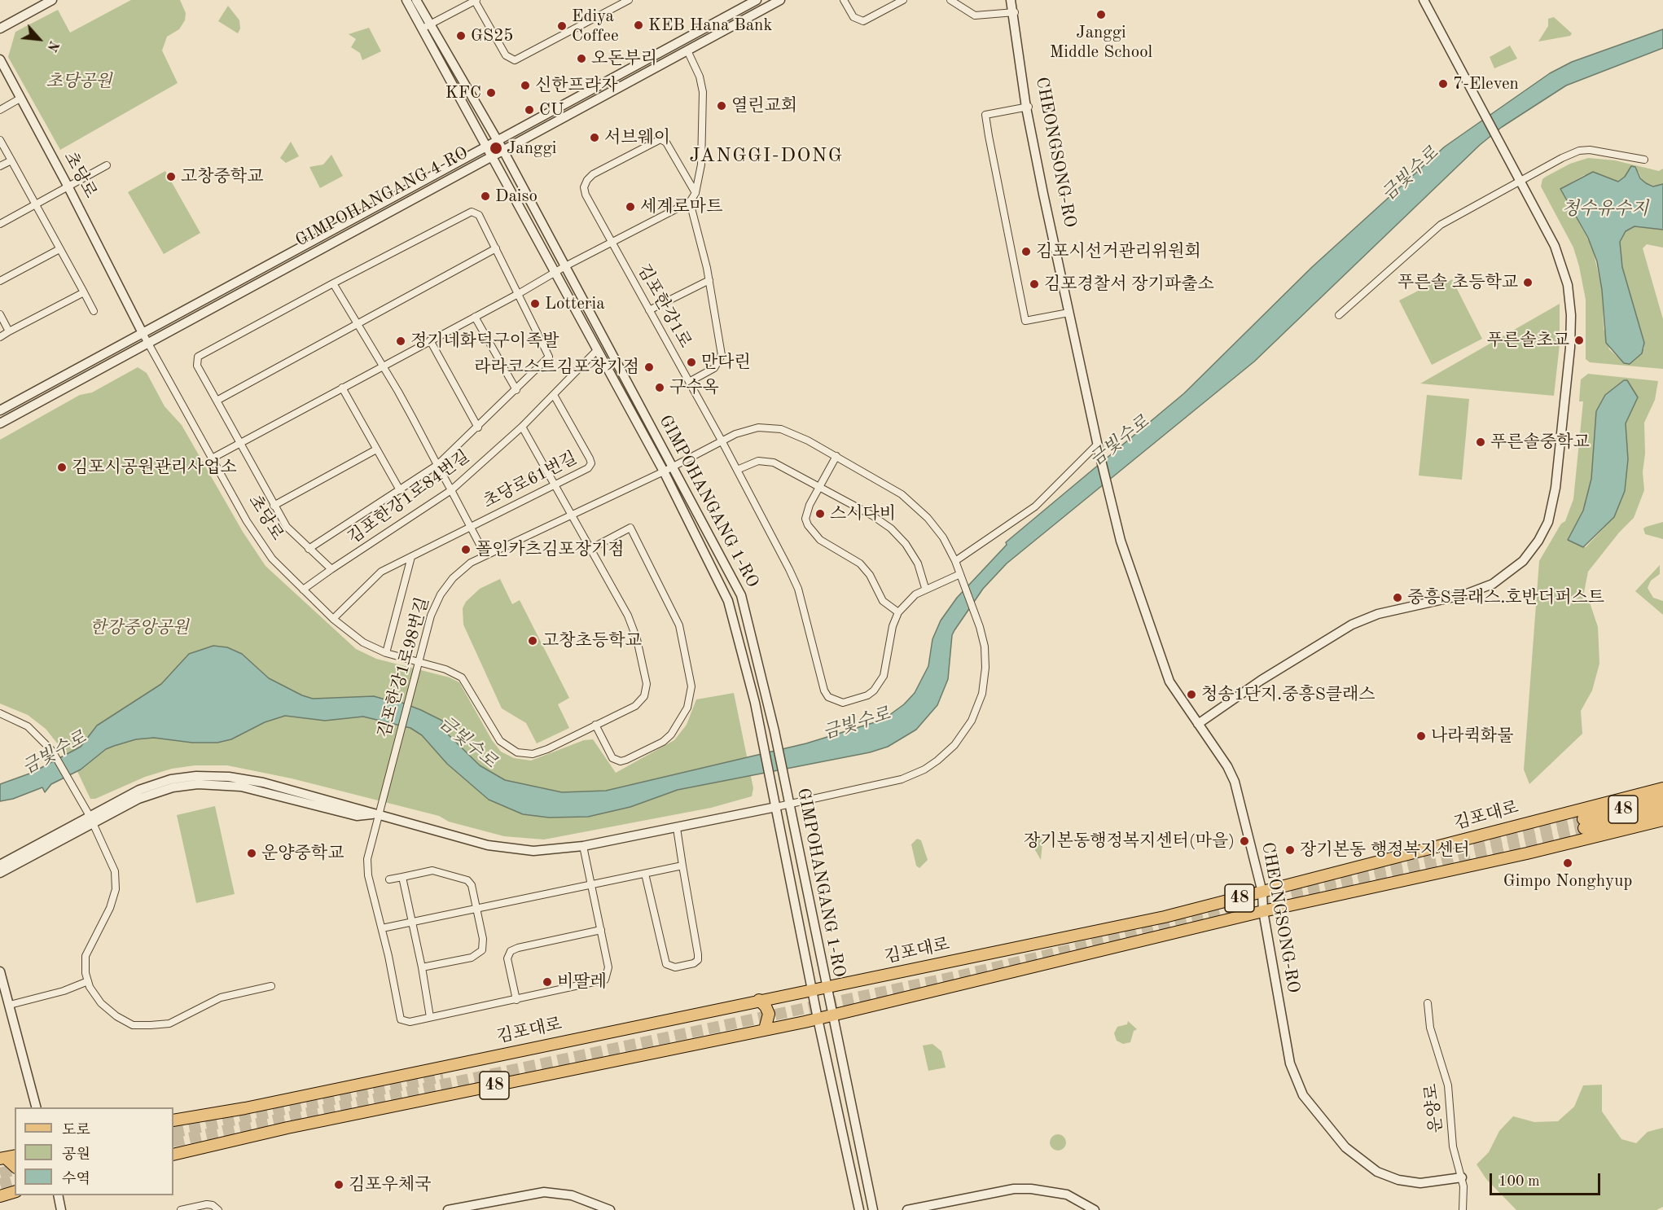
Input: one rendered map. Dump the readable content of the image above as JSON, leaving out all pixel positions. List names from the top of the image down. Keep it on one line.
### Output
{"streets":{"main road":["48","김포대로"],"street":["CHEONGSONG-RO","초당로","GIMPOHANGANG 4-RO","김포한강1로","초당로61번길","김포한강1로84번길","GIMPOHANGANG 1-RO","김포한강1로98번길","운양로"]},"crossings":[["CHEONGSONG-RO","48"],["CHEONGSONG-RO","김포대로"],["CHEONGSONG-RO","운양로"],["초당로","GIMPOHANGANG 4-RO"],["초당로","초당로61번길"],["초당로","김포한강1로84번길"],["초당로","김포한강1로98번길"],["GIMPOHANGANG 4-RO","GIMPOHANGANG 1-RO"],["김포한강1로","김포한강1로98번길"],["초당로61번길","김포한강1로84번길"],["김포한강1로84번길","GIMPOHANGANG 1-RO"],["GIMPOHANGANG 1-RO","김포한강1로98번길"],["GIMPOHANGANG 1-RO","48"],["GIMPOHANGANG 1-RO","김포대로"]],"districts":["JANGGI-DONG"],"water":["금빛수로","청수유수지"],"parks":["초당공원","한강중앙공원"],"places":["Janggi Middle School","KEB Hana Bank","Ediya Coffee","GS25","오돈부리","7-Eleven","신한프라자","KFC","열린교회","CU","서브웨이","Janggi","고창중학교","Daiso","세계로마트","김포시선거관리위원회","푸른솔 초등학교","김포경찰서 장기파출소","Lotteria","푸른솔초교","정기네화덕구이족발","만다린","라라코스트김포장기점","구수옥","푸른솔중학교","김포시공원관리사업소","스시다비","폴인카츠김포장기점","중흥S클래스.호반더퍼스트","고창초등학교","청송1단지.중흥S클래스","나라퀵화물","장기본동행정복지센터(마을)","장기본동 행정복지센터","운양중학교","Gimpo Nonghyup","비딸레","김포우체국"],"legend":["도로","공원","수역"],"scale_bar":"100 m","north":"bottom right"}
